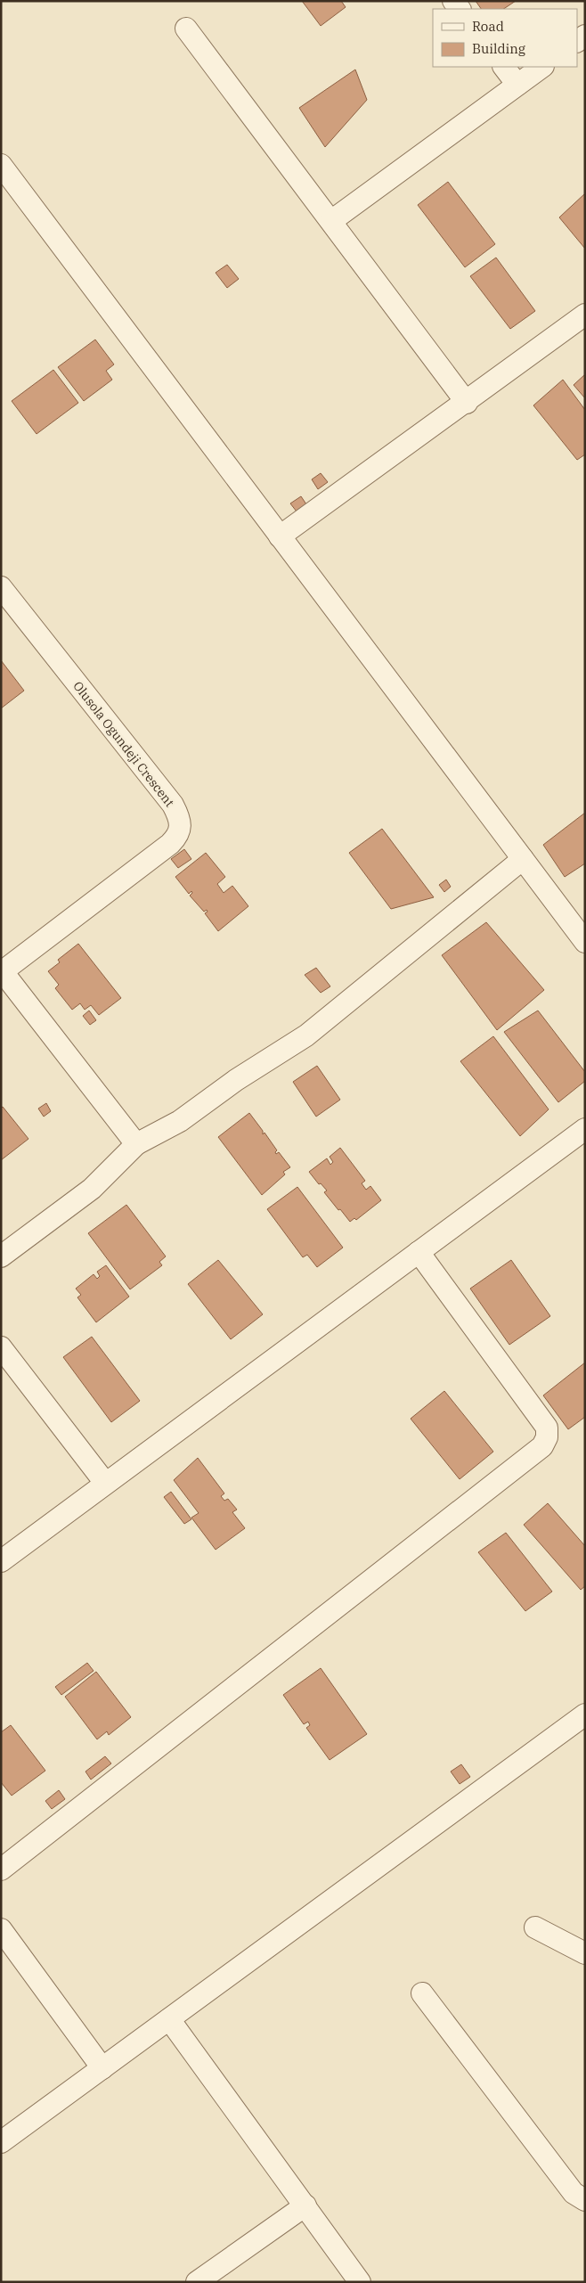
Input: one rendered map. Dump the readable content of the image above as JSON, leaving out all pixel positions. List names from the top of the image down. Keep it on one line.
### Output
{"streets":{"street":["Olusola Ogundeji Crescent"]},"legend":["Road","Building"]}
